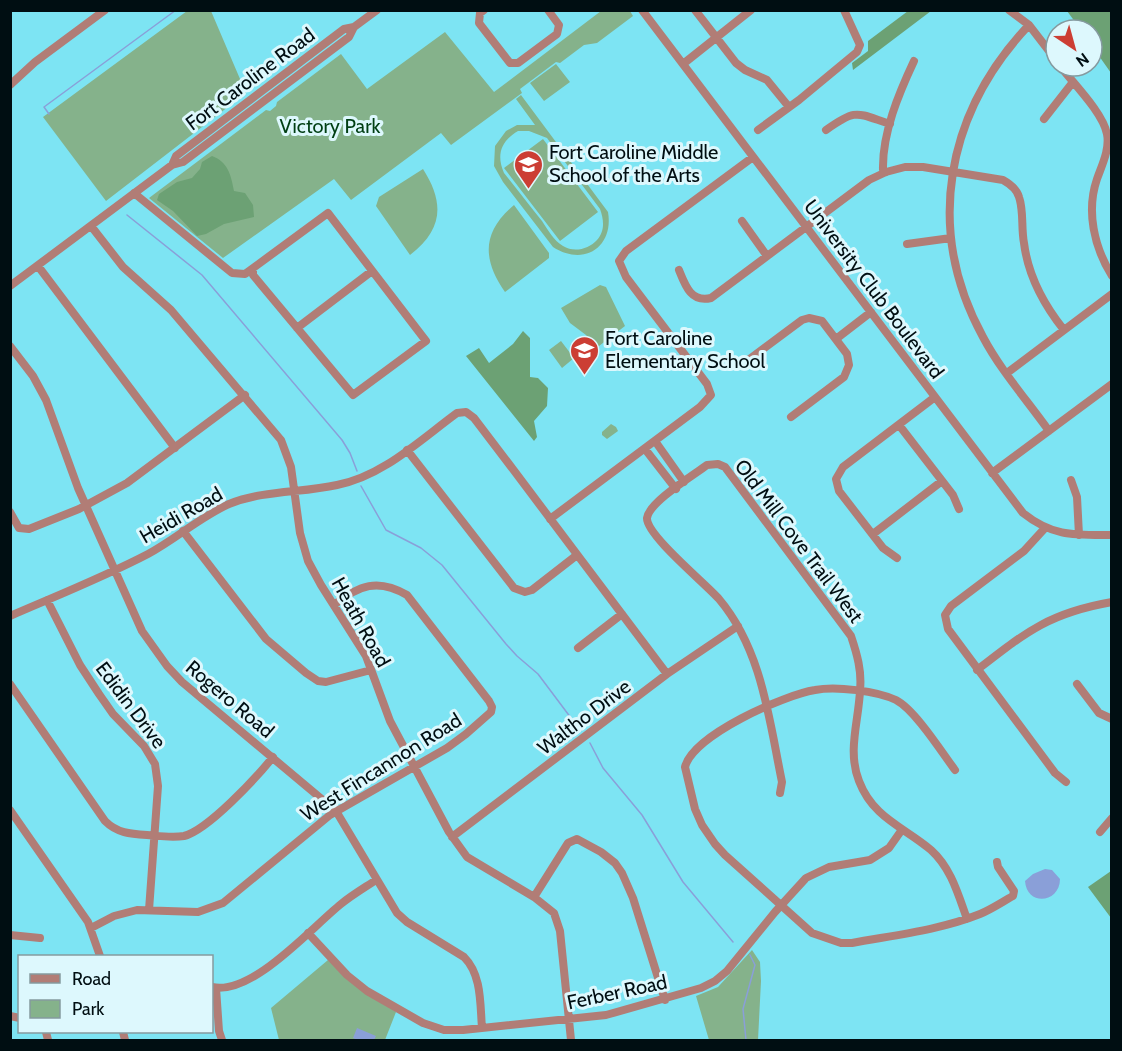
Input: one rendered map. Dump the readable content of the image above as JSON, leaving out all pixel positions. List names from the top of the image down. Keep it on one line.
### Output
{"streets":{"street":["Fort Caroline Road","University Club Boulevard","Heidi Road","Old Mill Cove Trail West","Heath Road","Rogero Road","Edidin Drive","Waltho Drive","West Fincannon Road","Ferber Road"]},"crossings":[["Fort Caroline Road","Heath Road"],["Heidi Road","Heath Road"],["Heidi Road","Rogero Road"],["Heidi Road","Edidin Drive"],["Old Mill Cove Trail West","Ferber Road"],["Heath Road","Waltho Drive"],["Heath Road","West Fincannon Road"],["Heath Road","Ferber Road"],["Rogero Road","West Fincannon Road"],["Rogero Road","Ferber Road"],["Edidin Drive","West Fincannon Road"]],"parks":["Victory Park"],"places":{"school or university":["Fort Caroline Middle School of the Arts","Fort Caroline Elementary School"]},"legend":["Road","Park"],"north":"bottom right"}
